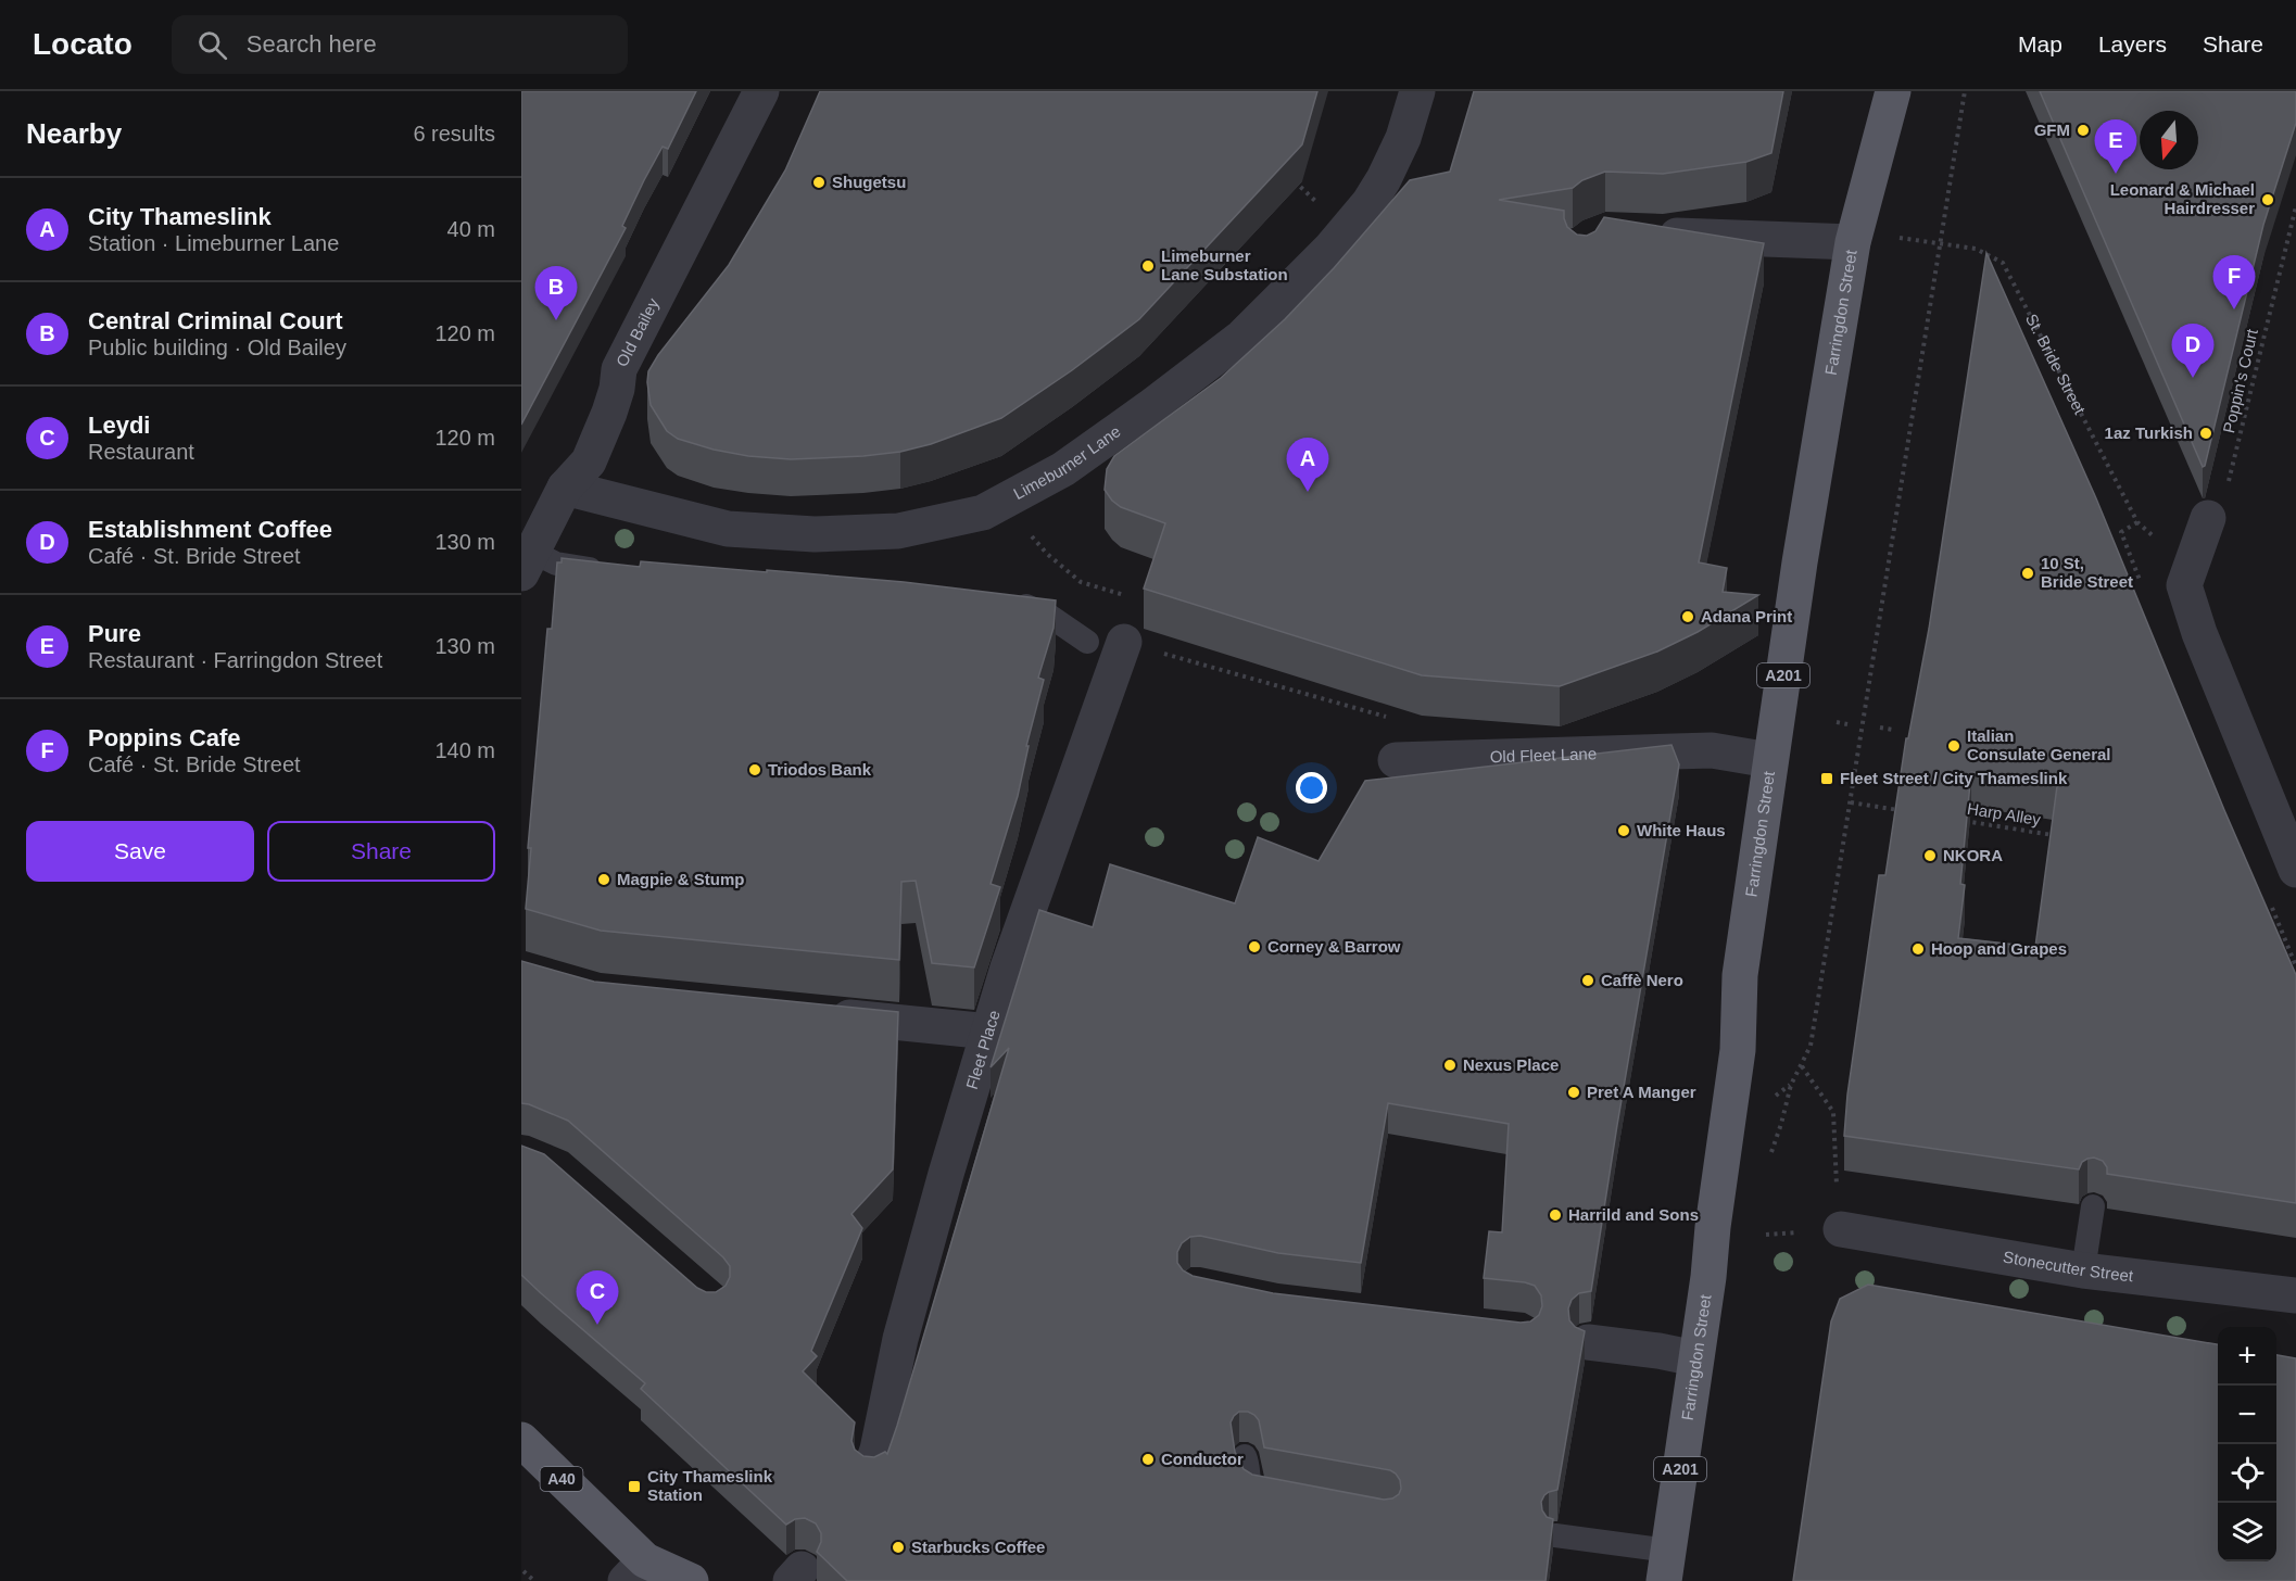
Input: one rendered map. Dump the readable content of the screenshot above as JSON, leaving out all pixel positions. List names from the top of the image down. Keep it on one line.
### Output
{"streets":{"main road":["Farringdon Street","A201","A40"],"street":["Old Bailey","Limeburner Lane","Old Fleet Lane","Fleet Place","Stonecutter Street"],"path":["St. Bride Street","Poppin's Court","Harp Alley"]},"crossings":[["Farringdon Street","Old Fleet Lane"],["Old Bailey","Limeburner Lane"]],"places":{"other":["GFM","Shugetsu","Leonard & Michael Hairdresser","Limeburner Lane Substation","1az Turkish","10 St, Bride Street","Adana Print","Italian Consulate General","Triodos Bank","White Haus","NKORA","Magpie & Stump","Corney & Barrow","Hoop and Grapes","Caffè Nero","Nexus Place","Pret A Manger","Harrild and Sons","Conductor","Starbucks Coffee"],"transit":["Fleet Street / City Thameslink","City Thameslink Station"]},"north":"bottom","page":{"header":"Locato","search":"Search here","nav":["Map","Layers","Share"],"heading":["Nearby","6 results"],"pins":["E","F","B","D","A","C"],"list":[{"mark":"A","name":"City Thameslink","note":"Station · Limeburner Lane","value":"40 m"},{"mark":"B","name":"Central Criminal Court","note":"Public building · Old Bailey","value":"120 m"},{"mark":"C","name":"Leydi","note":"Restaurant","value":"120 m"},{"mark":"D","name":"Establishment Coffee","note":"Café · St. Bride Street","value":"130 m"},{"mark":"E","name":"Pure","note":"Restaurant · Farringdon Street","value":"130 m"},{"mark":"F","name":"Poppins Cafe","note":"Café · St. Bride Street","value":"140 m"}],"buttons":["Save","Share"],"map_buttons":["+","−"]}}
